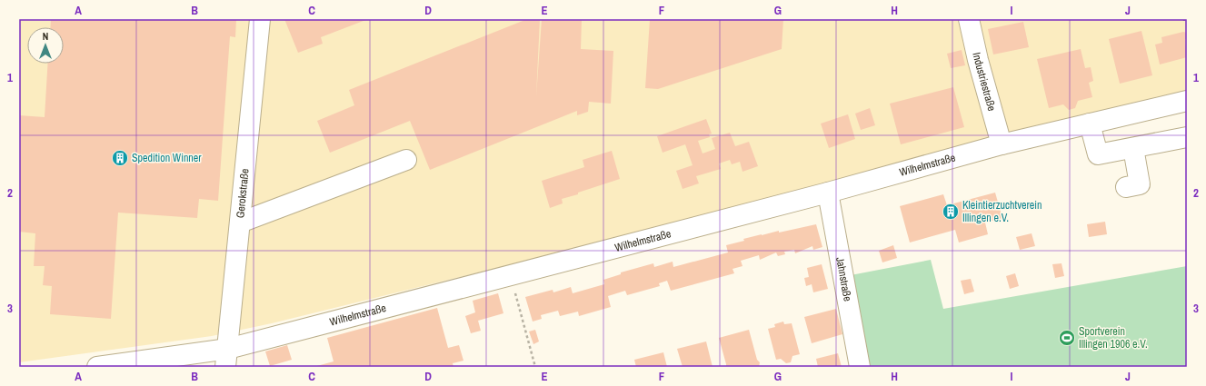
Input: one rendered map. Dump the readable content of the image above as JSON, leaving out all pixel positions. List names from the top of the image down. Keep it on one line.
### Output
{"streets":{"street":["Industriestraße","Wilhelmstraße","Gerokstraße","Jahnstraße"]},"crossings":[["Industriestraße","Wilhelmstraße"],["Wilhelmstraße","Gerokstraße"],["Wilhelmstraße","Jahnstraße"]],"places":{"building":["Spedition Winner","Kleintierzuchtverein Illingen e.V."],"sports":["Sportverein Illingen 1906 e.V."]},"north":"top","grid":{"columns":["A","B","C","D","E","F","G","H","I","J"],"rows":["1","2","3"]}}
